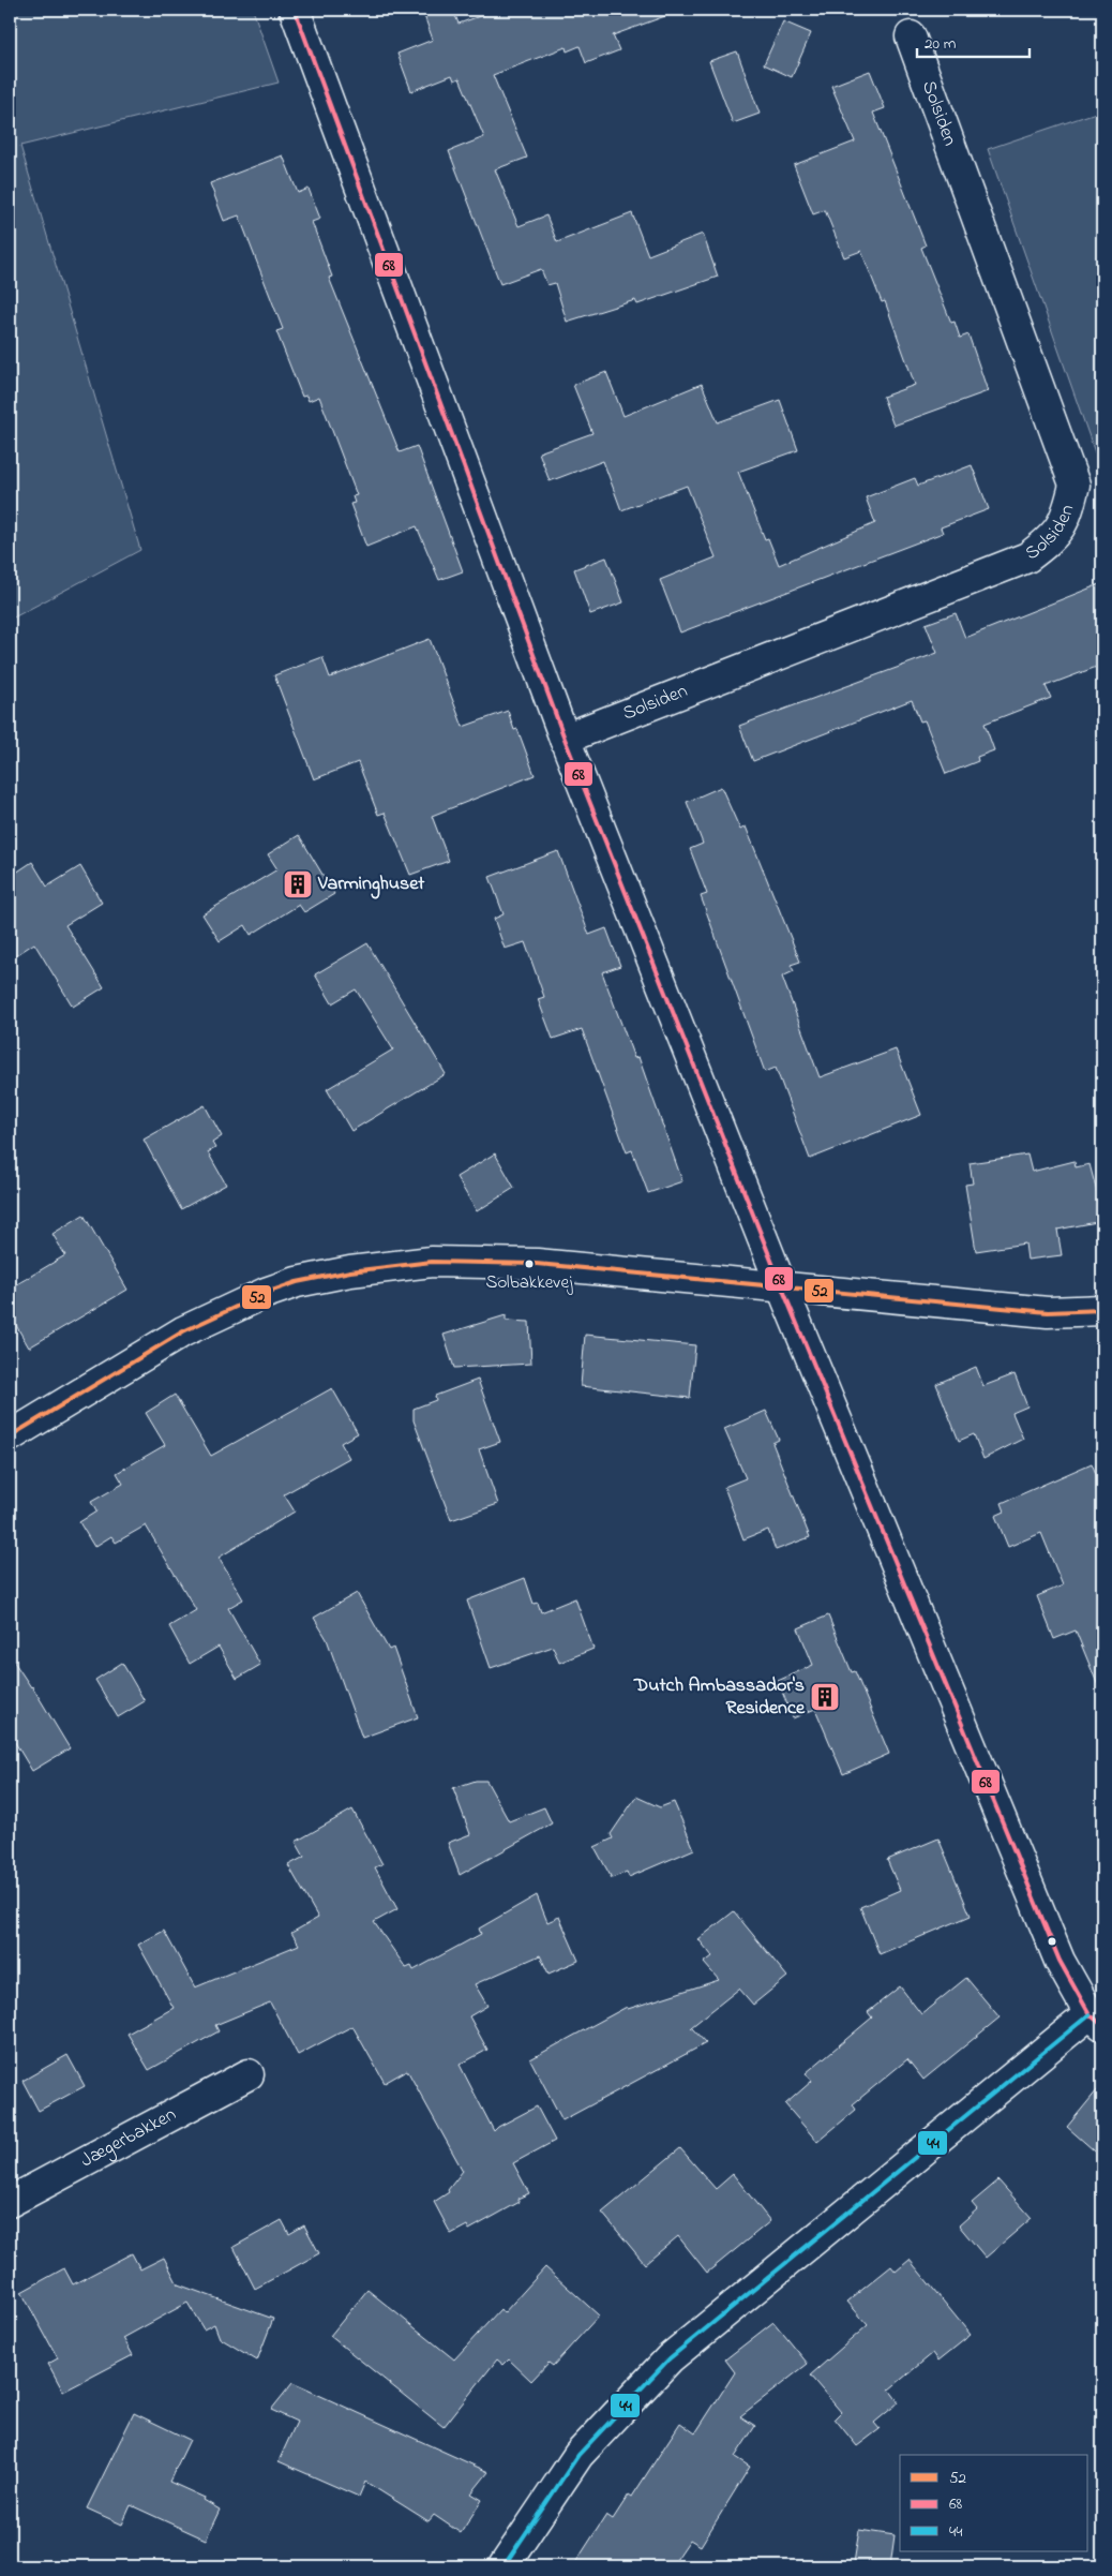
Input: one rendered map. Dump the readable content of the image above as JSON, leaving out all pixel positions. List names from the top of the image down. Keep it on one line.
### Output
{"streets":{"street":["Solsiden","Jægerbakken"]},"places":{"building":["Varminghuset","Dutch Ambassador's Residence"],"other":["Solbakkevej"]},"lines":["transit line 68","transit line 52","transit line 44"],"legend":["52","68","44"],"scale_bar":"20 m"}
